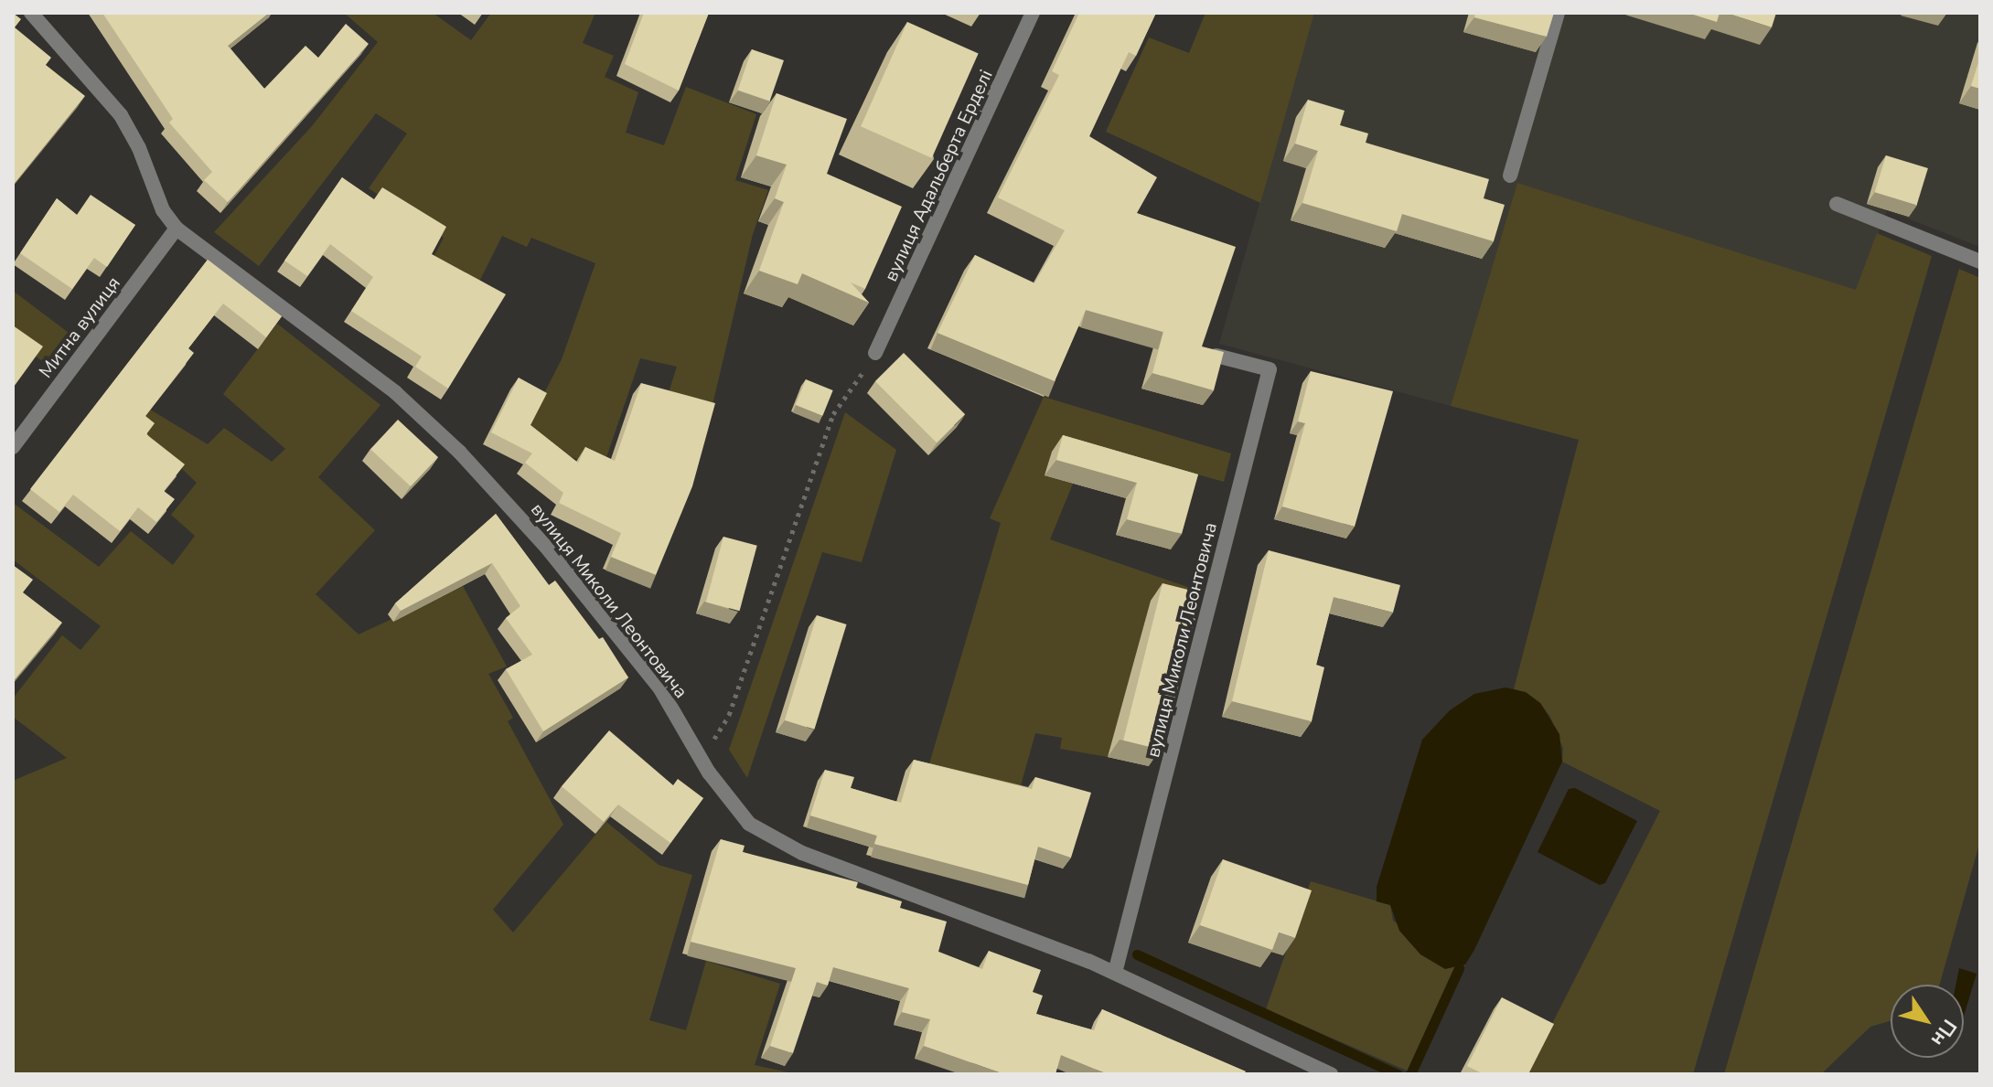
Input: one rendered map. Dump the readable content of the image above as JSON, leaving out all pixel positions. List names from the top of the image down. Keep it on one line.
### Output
{"streets":{"street":["вулиця Адальберта Ерделі","Митна вулиця","вулиця Миколи Леонтовича"]},"crossings":[["Митна вулиця","вулиця Миколи Леонтовича"]],"north":"bottom right"}
